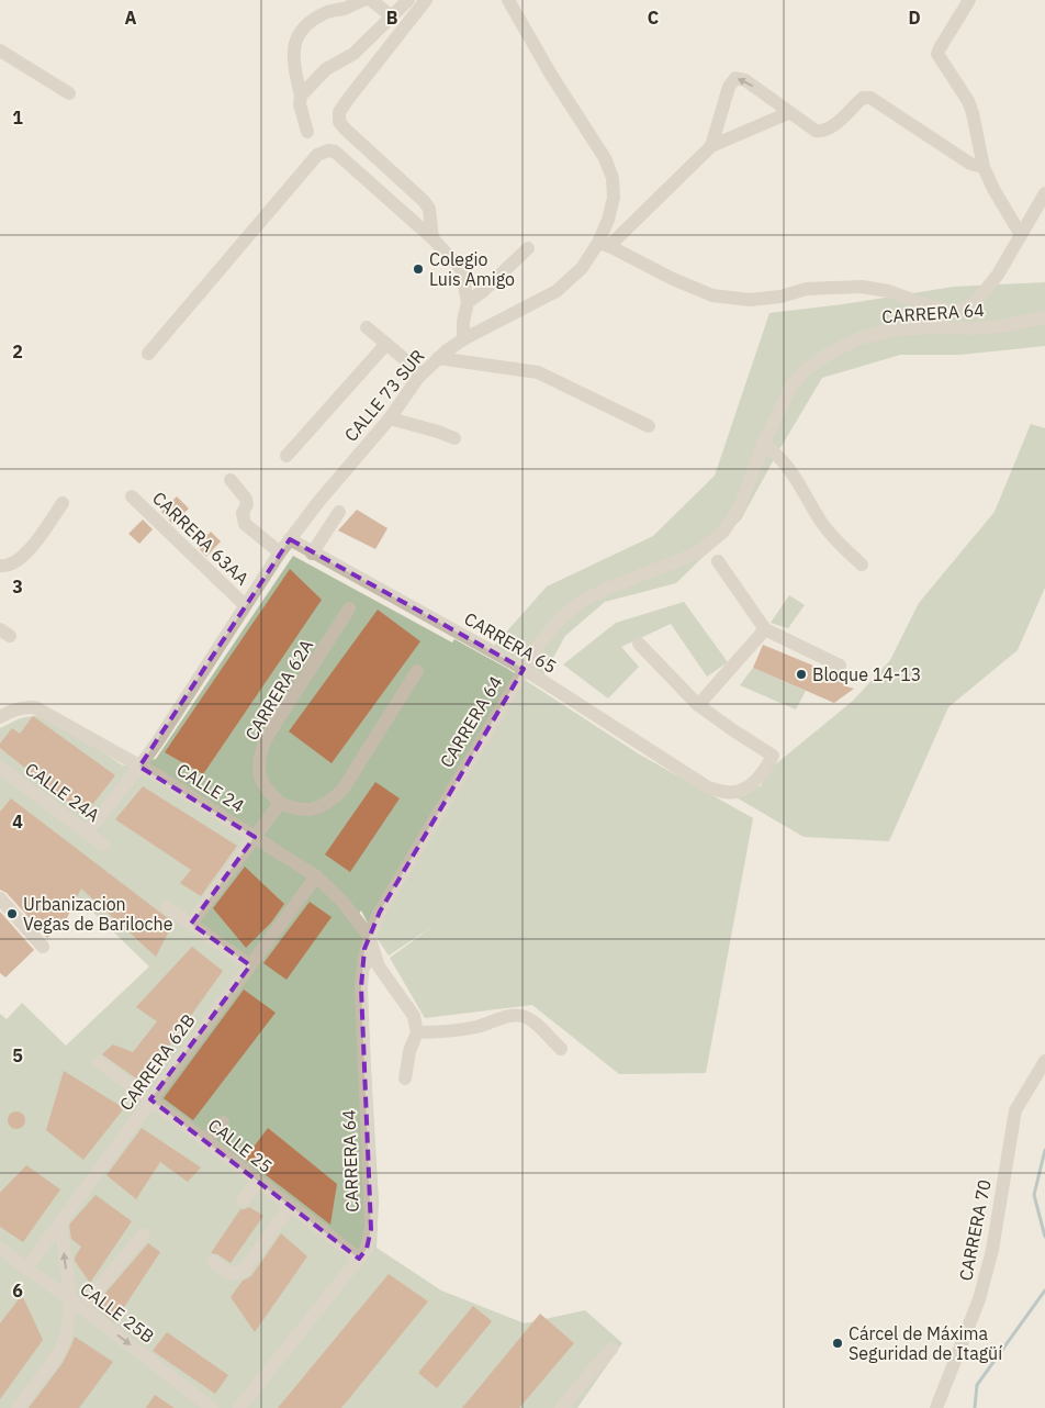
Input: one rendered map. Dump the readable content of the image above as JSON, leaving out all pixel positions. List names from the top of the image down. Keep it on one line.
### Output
{"streets":{"street":["CARRERA 64","CALLE 73 SUR","CARRERA 63AA","CARRERA 65","CARRERA 62A","CALLE 24","CALLE 24A","CARRERA 62B","CALLE 25","CARRERA 70","CALLE 25B"]},"crossings":[["CARRERA 64","CARRERA 65"],["CARRERA 64","CALLE 24"],["CARRERA 64","CALLE 25"],["CALLE 73 SUR","CARRERA 63AA"],["CALLE 73 SUR","CARRERA 65"],["CALLE 73 SUR","CALLE 24"],["CALLE 73 SUR","CALLE 24A"],["CALLE 24","CARRERA 62B"],["CARRERA 62B","CALLE 25"],["CARRERA 62B","CALLE 25B"]],"one_way":["CALLE 25B"],"places":["Colegio Luis Amigo","Bloque 14-13","Urbanizacion Vegas de Bariloche","Cárcel de Máxima Seguridad de Itagüí"],"grid":{"columns":["A","B","C","D"],"rows":["1","2","3","4","5","6"]}}
